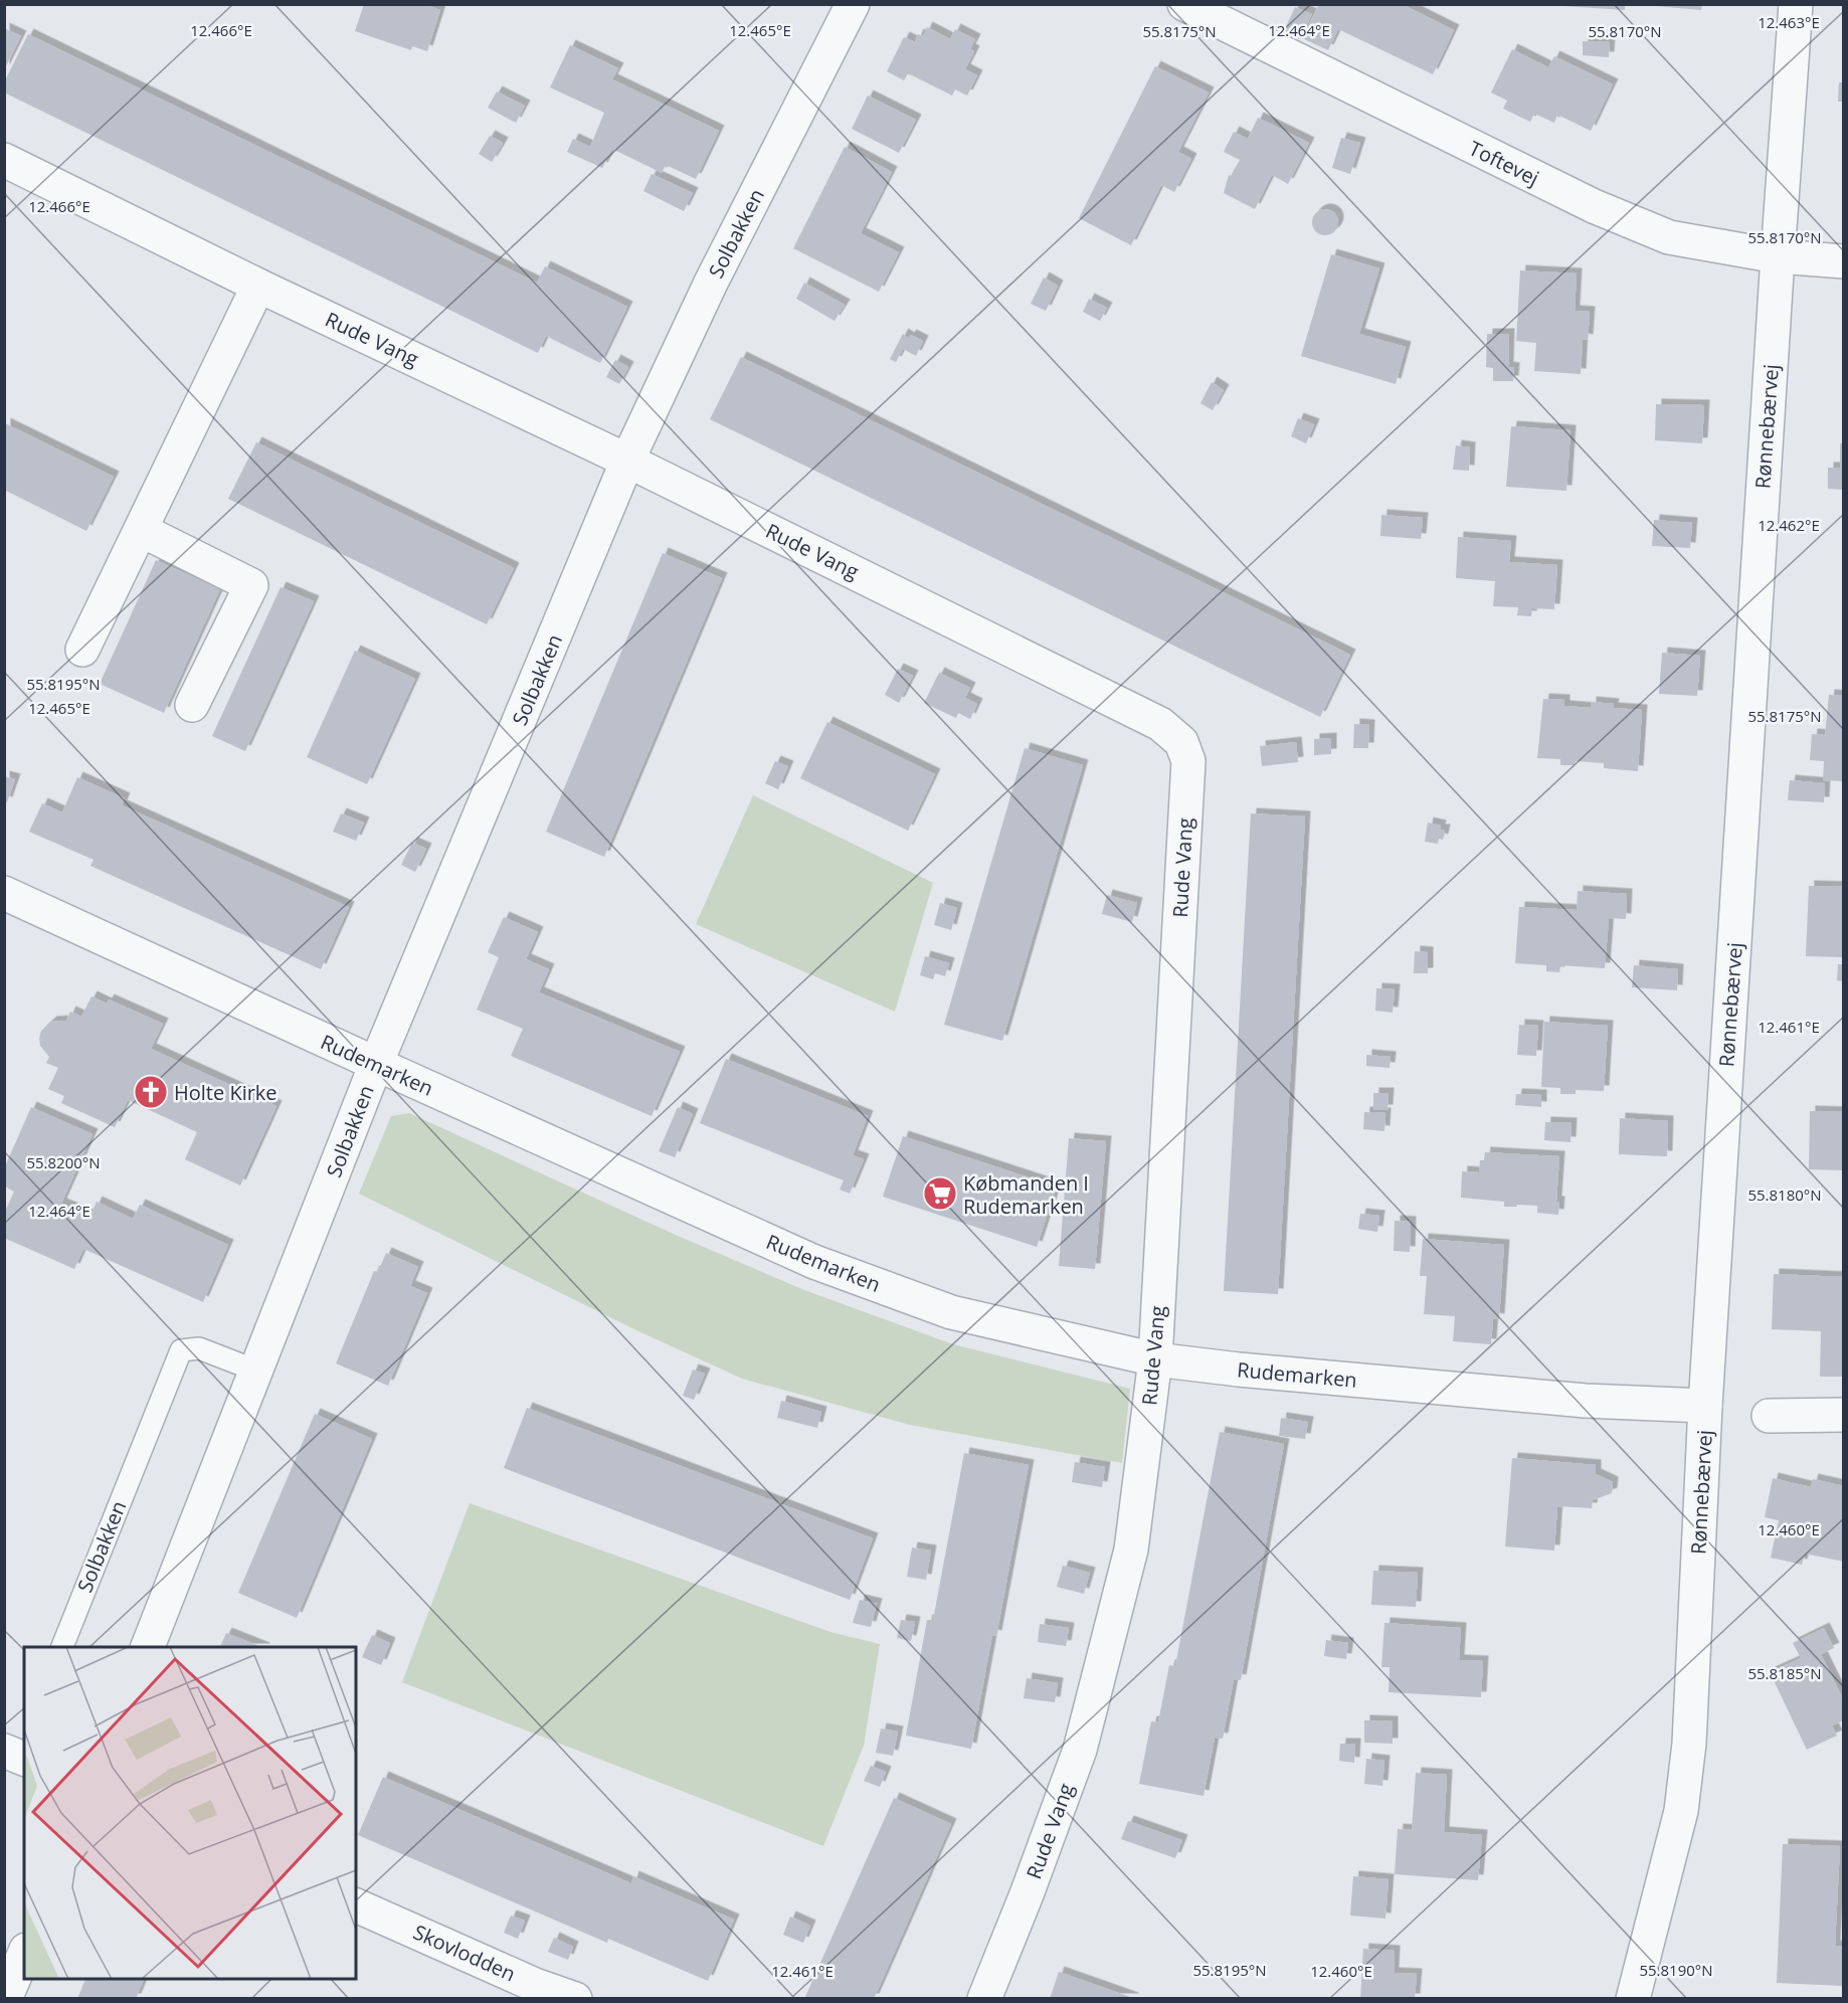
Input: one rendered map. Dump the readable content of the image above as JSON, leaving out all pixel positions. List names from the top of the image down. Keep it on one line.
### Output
{"streets":{"street":["Toftevej","Solbakken","Rude Vang","Rønnebærvej","Rudemarken","Skovlodden"]},"crossings":[["Toftevej","Rønnebærvej"],["Solbakken","Rude Vang"],["Solbakken","Rudemarken"],["Rude Vang","Rudemarken"],["Rønnebærvej","Rudemarken"]],"places":{"church":["Holte Kirke"],"supermarket":["Købmanden I Rudemarken"]},"coordinates":["12.463°E","12.466°E","12.465°E","12.464°E","55.8175°N","55.8170°N","12.462°E","55.8195°N","12.461°E","55.8200°N","55.8180°N","12.460°E","55.8185°N","55.8190°N"]}
